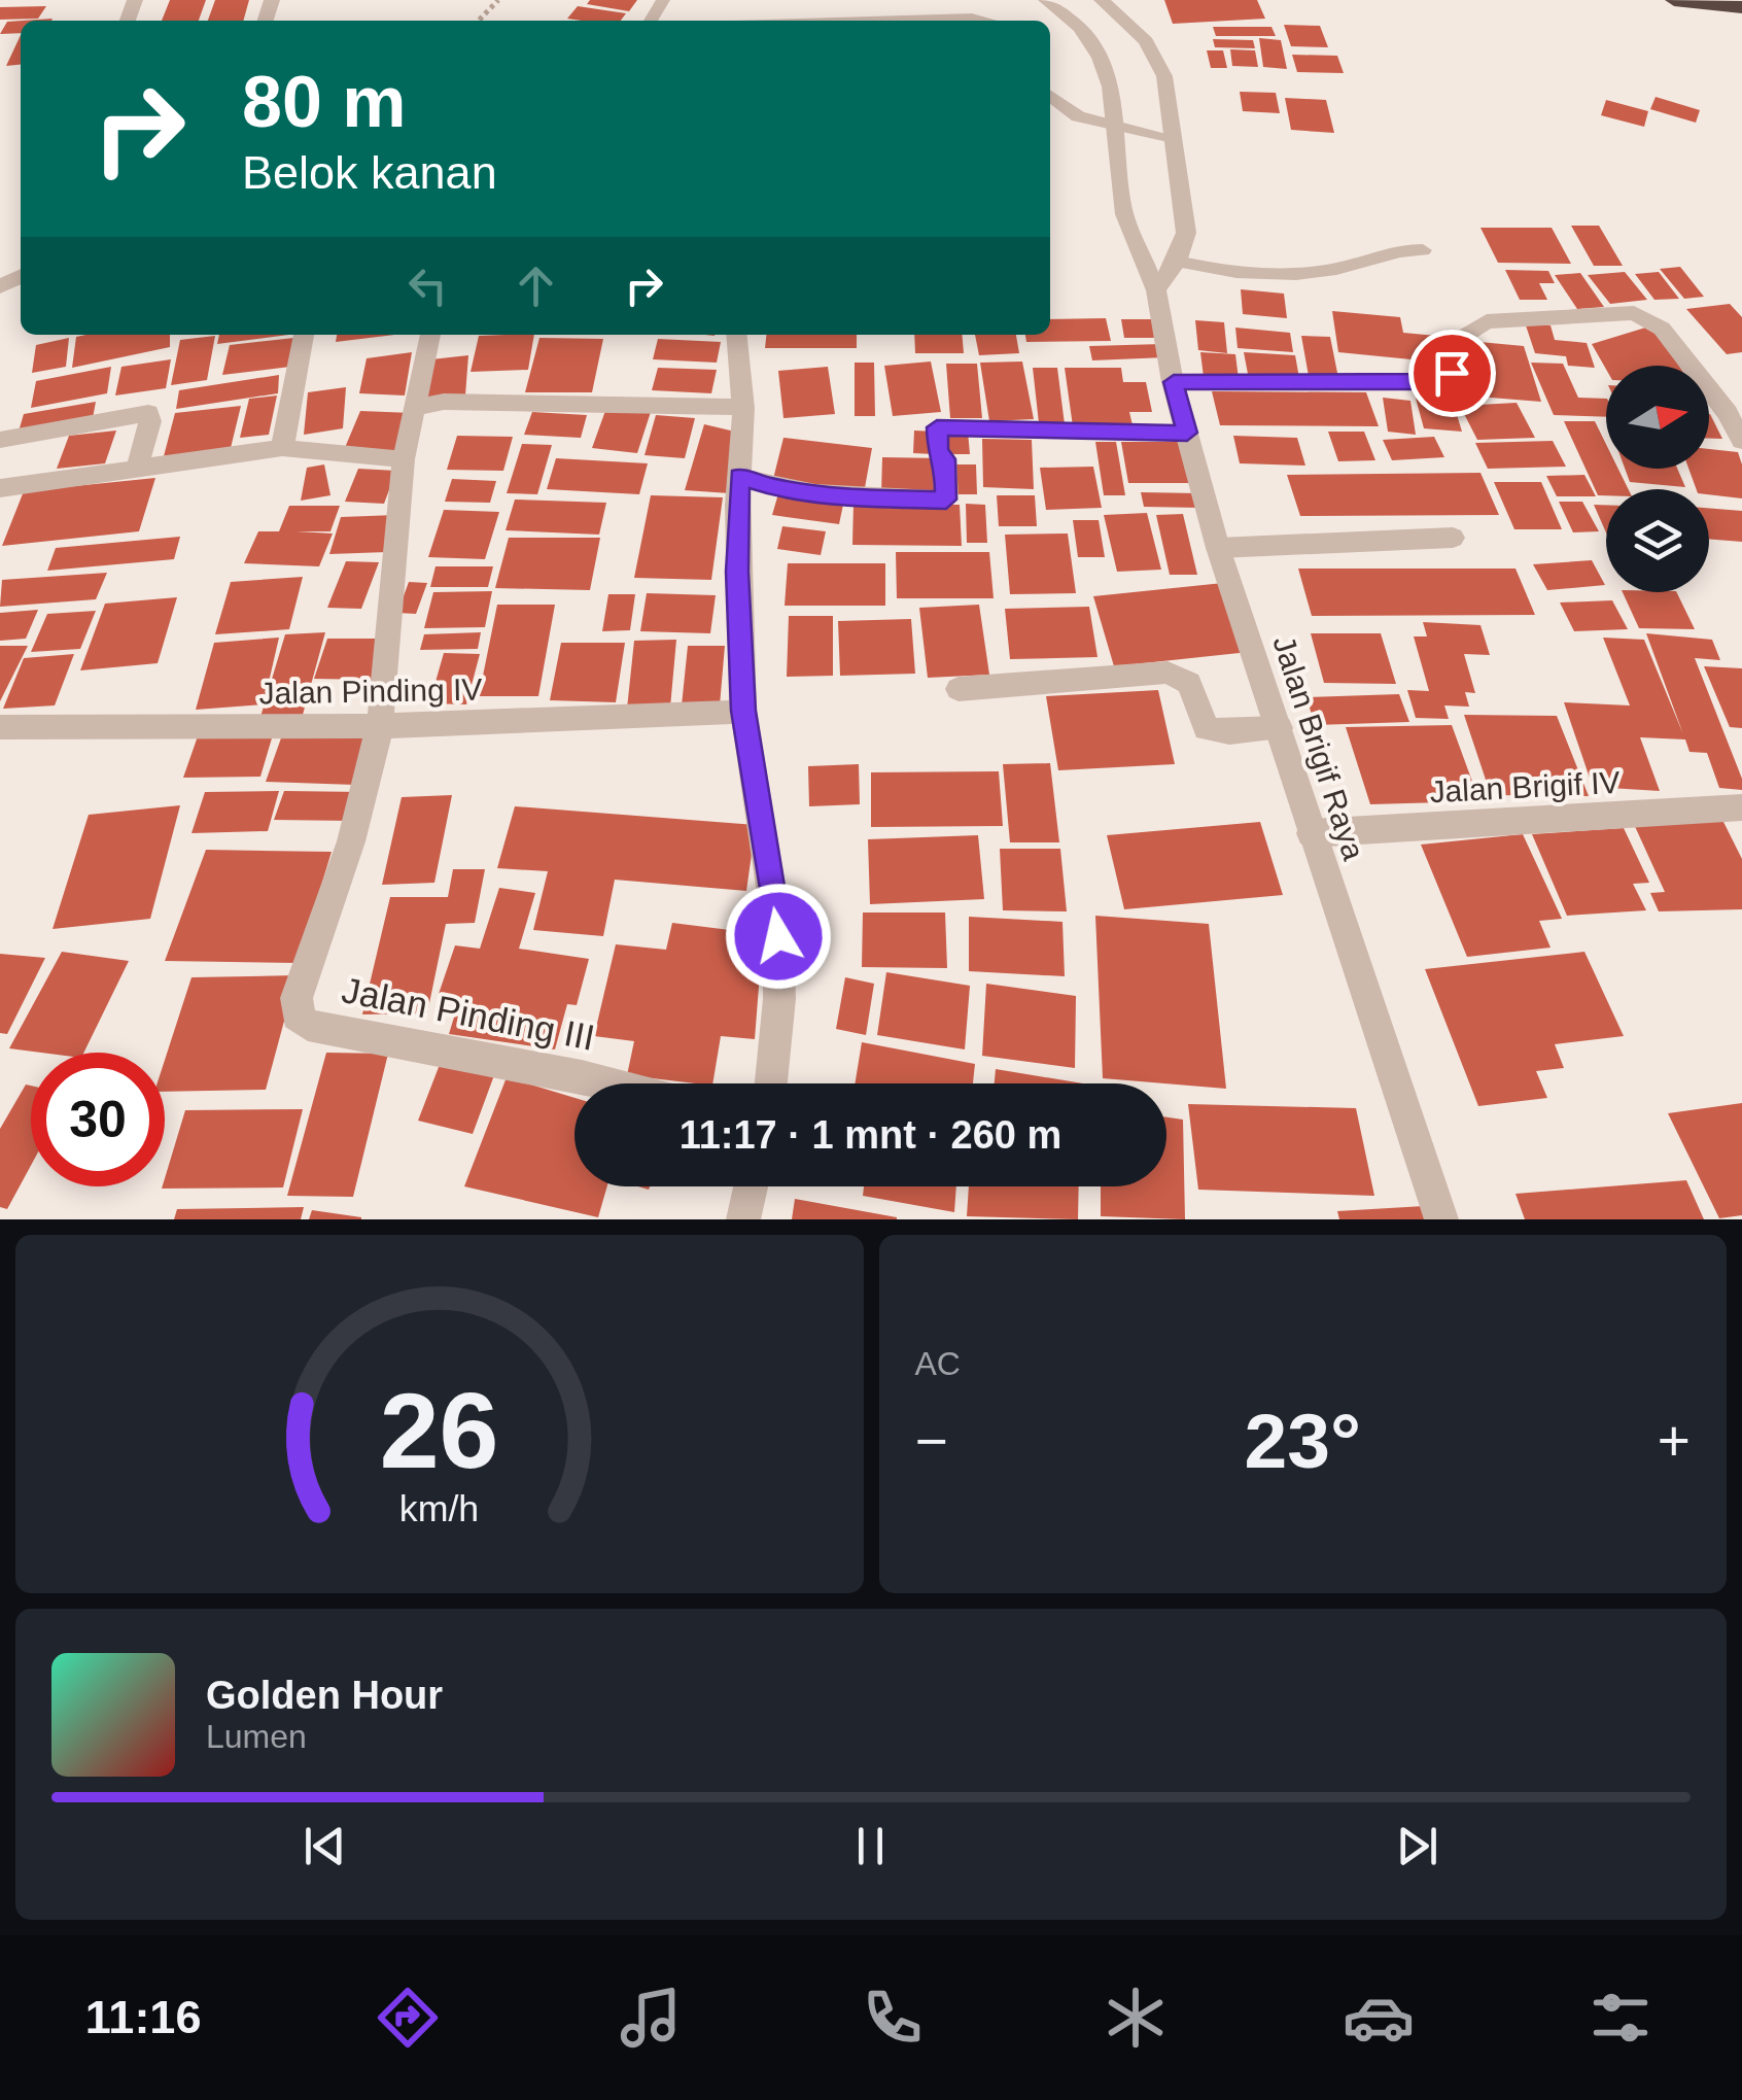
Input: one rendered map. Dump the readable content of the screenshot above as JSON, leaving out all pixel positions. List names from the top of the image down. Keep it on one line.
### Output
{"streets":{"street":["Jalan Pinding IV","Jalan Brigif Raya","Jalan Brigif IV","Jalan Pinding III"]},"crossings":[["Jalan Pinding IV","Jalan Pinding III"],["Jalan Brigif Raya","Jalan Brigif IV"]],"north":"right","page":{"turn":["80 m","Belok kanan"],"limit":"30","trip":"11:17 · 1 mnt · 260 m","tile":"AC","heat":["−","23°","+"],"song":["Golden Hour","Lumen"],"tabs":"11:16","gauge":["26","km/h"]}}
